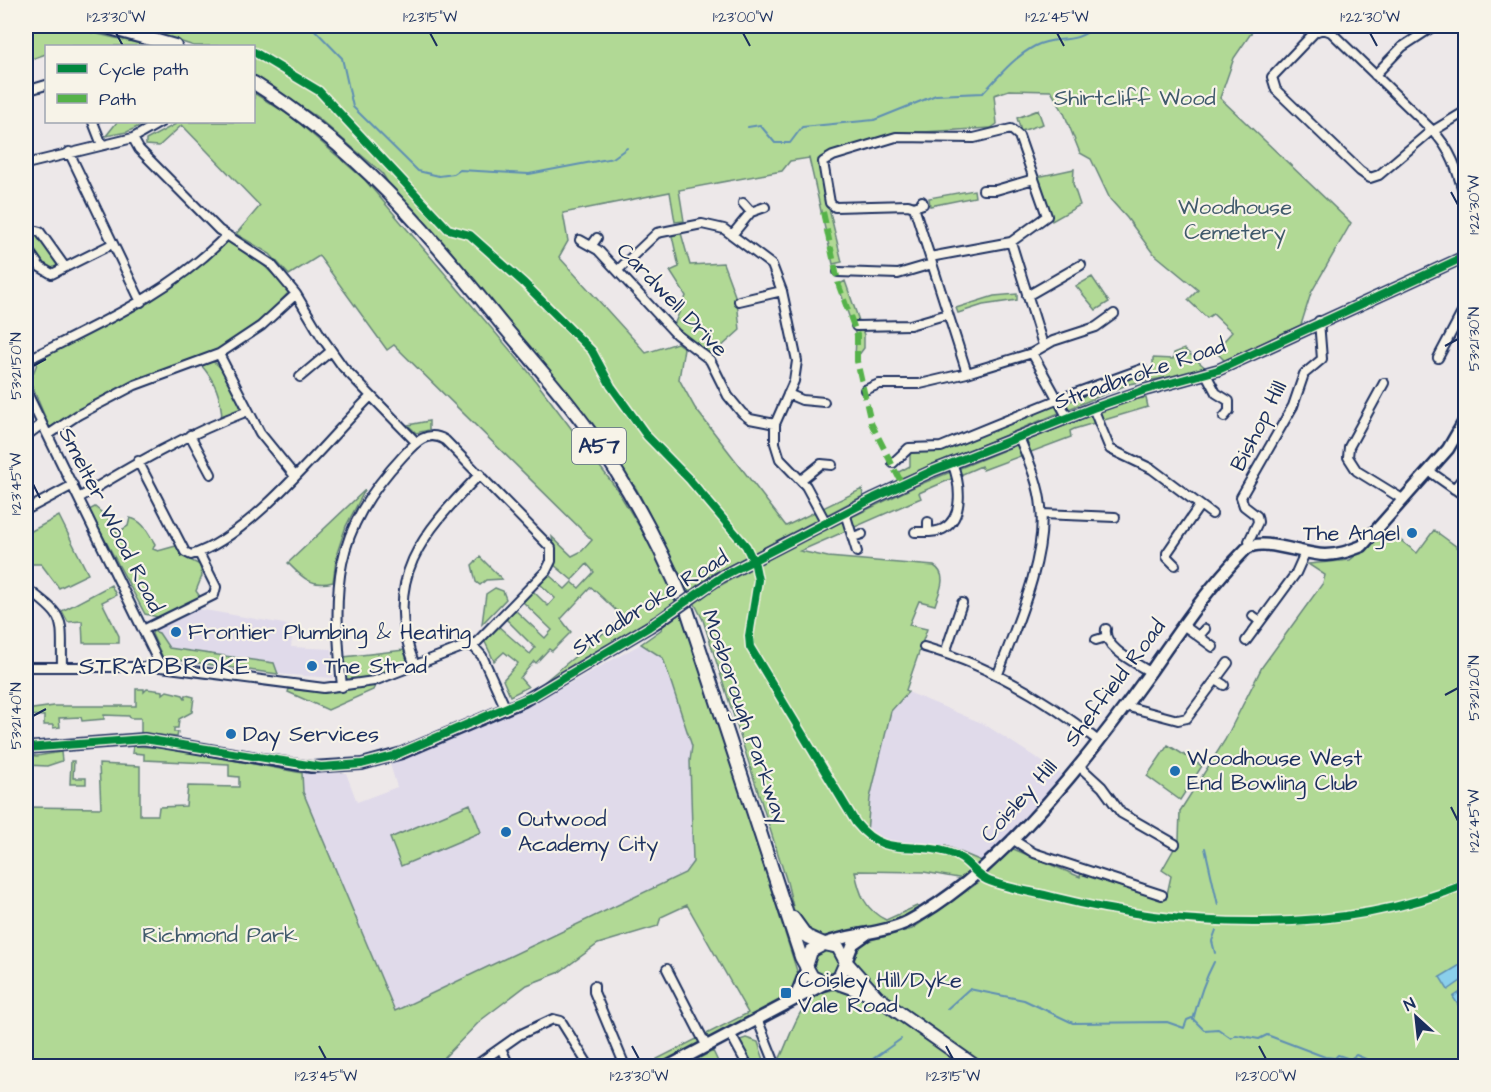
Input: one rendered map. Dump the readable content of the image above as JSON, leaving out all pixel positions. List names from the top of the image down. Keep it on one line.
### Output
{"streets":{"highway":["A57","Mosborough Parkway"],"main road":["Sheffield Road","Coisley Hill"],"street":["Cardwell Drive","Stradbroke Road","Bishop Hill","Smelter Wood Road"]},"crossings":[["Stradbroke Road","Bishop Hill"],["Bishop Hill","Sheffield Road"],["A57","Mosborough Parkway"],["A57","Coisley Hill"],["Sheffield Road","Coisley Hill"],["Mosborough Parkway","Coisley Hill"]],"districts":["STRADBROKE"],"parks":["Shirtcliff Wood","Woodhouse Cemetery","Richmond Park"],"places":{"other":["The Angel","Frontier Plumbing & Heating","The Strad","Day Services","Woodhouse West End Bowling Club","Outwood Academy City"],"transit":["Coisley Hill/Dyke Vale Road"]},"legend":["Cycle path","Path"],"north":"top left","coordinates":["1°23'30\"W","1°23'15\"W","1°23'00\"W","1°22'45\"W","1°22'30\"W","53°21'30\"N","53°21'50\"N","1°23'45\"W","53°21'20\"N","53°21'40\"N"]}
